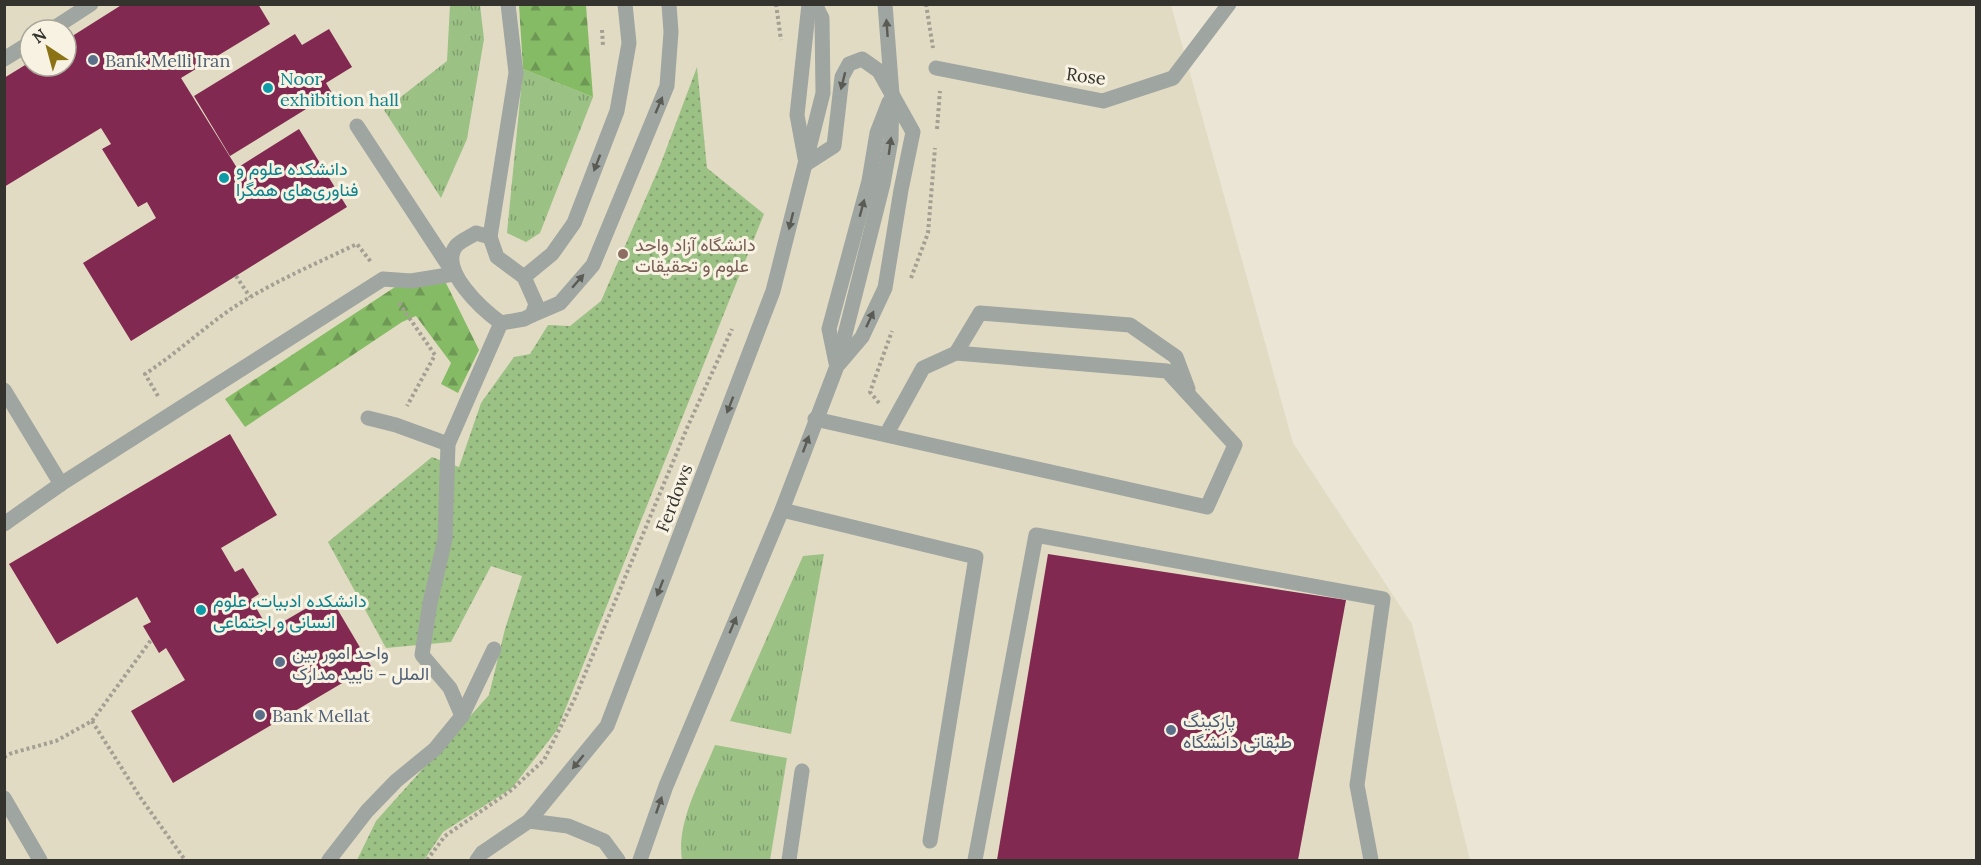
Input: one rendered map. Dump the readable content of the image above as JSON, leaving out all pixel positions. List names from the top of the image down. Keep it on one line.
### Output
{"streets":{"street":["Rose","Ferdows"]},"places":["Bank Melli Iran","Noor exhibition hall","دانشکده علوم و فناوری‌های همگرا","دانشگاه آزاد واحد علوم و تحقیقات","دانشکده ادبیات، علوم انسانی و اجتماعی","واحد امور بین الملل - تایید مدارک","Bank Mellat","پارکینگ طبقاتی دانشگاه"],"north":"top left"}
